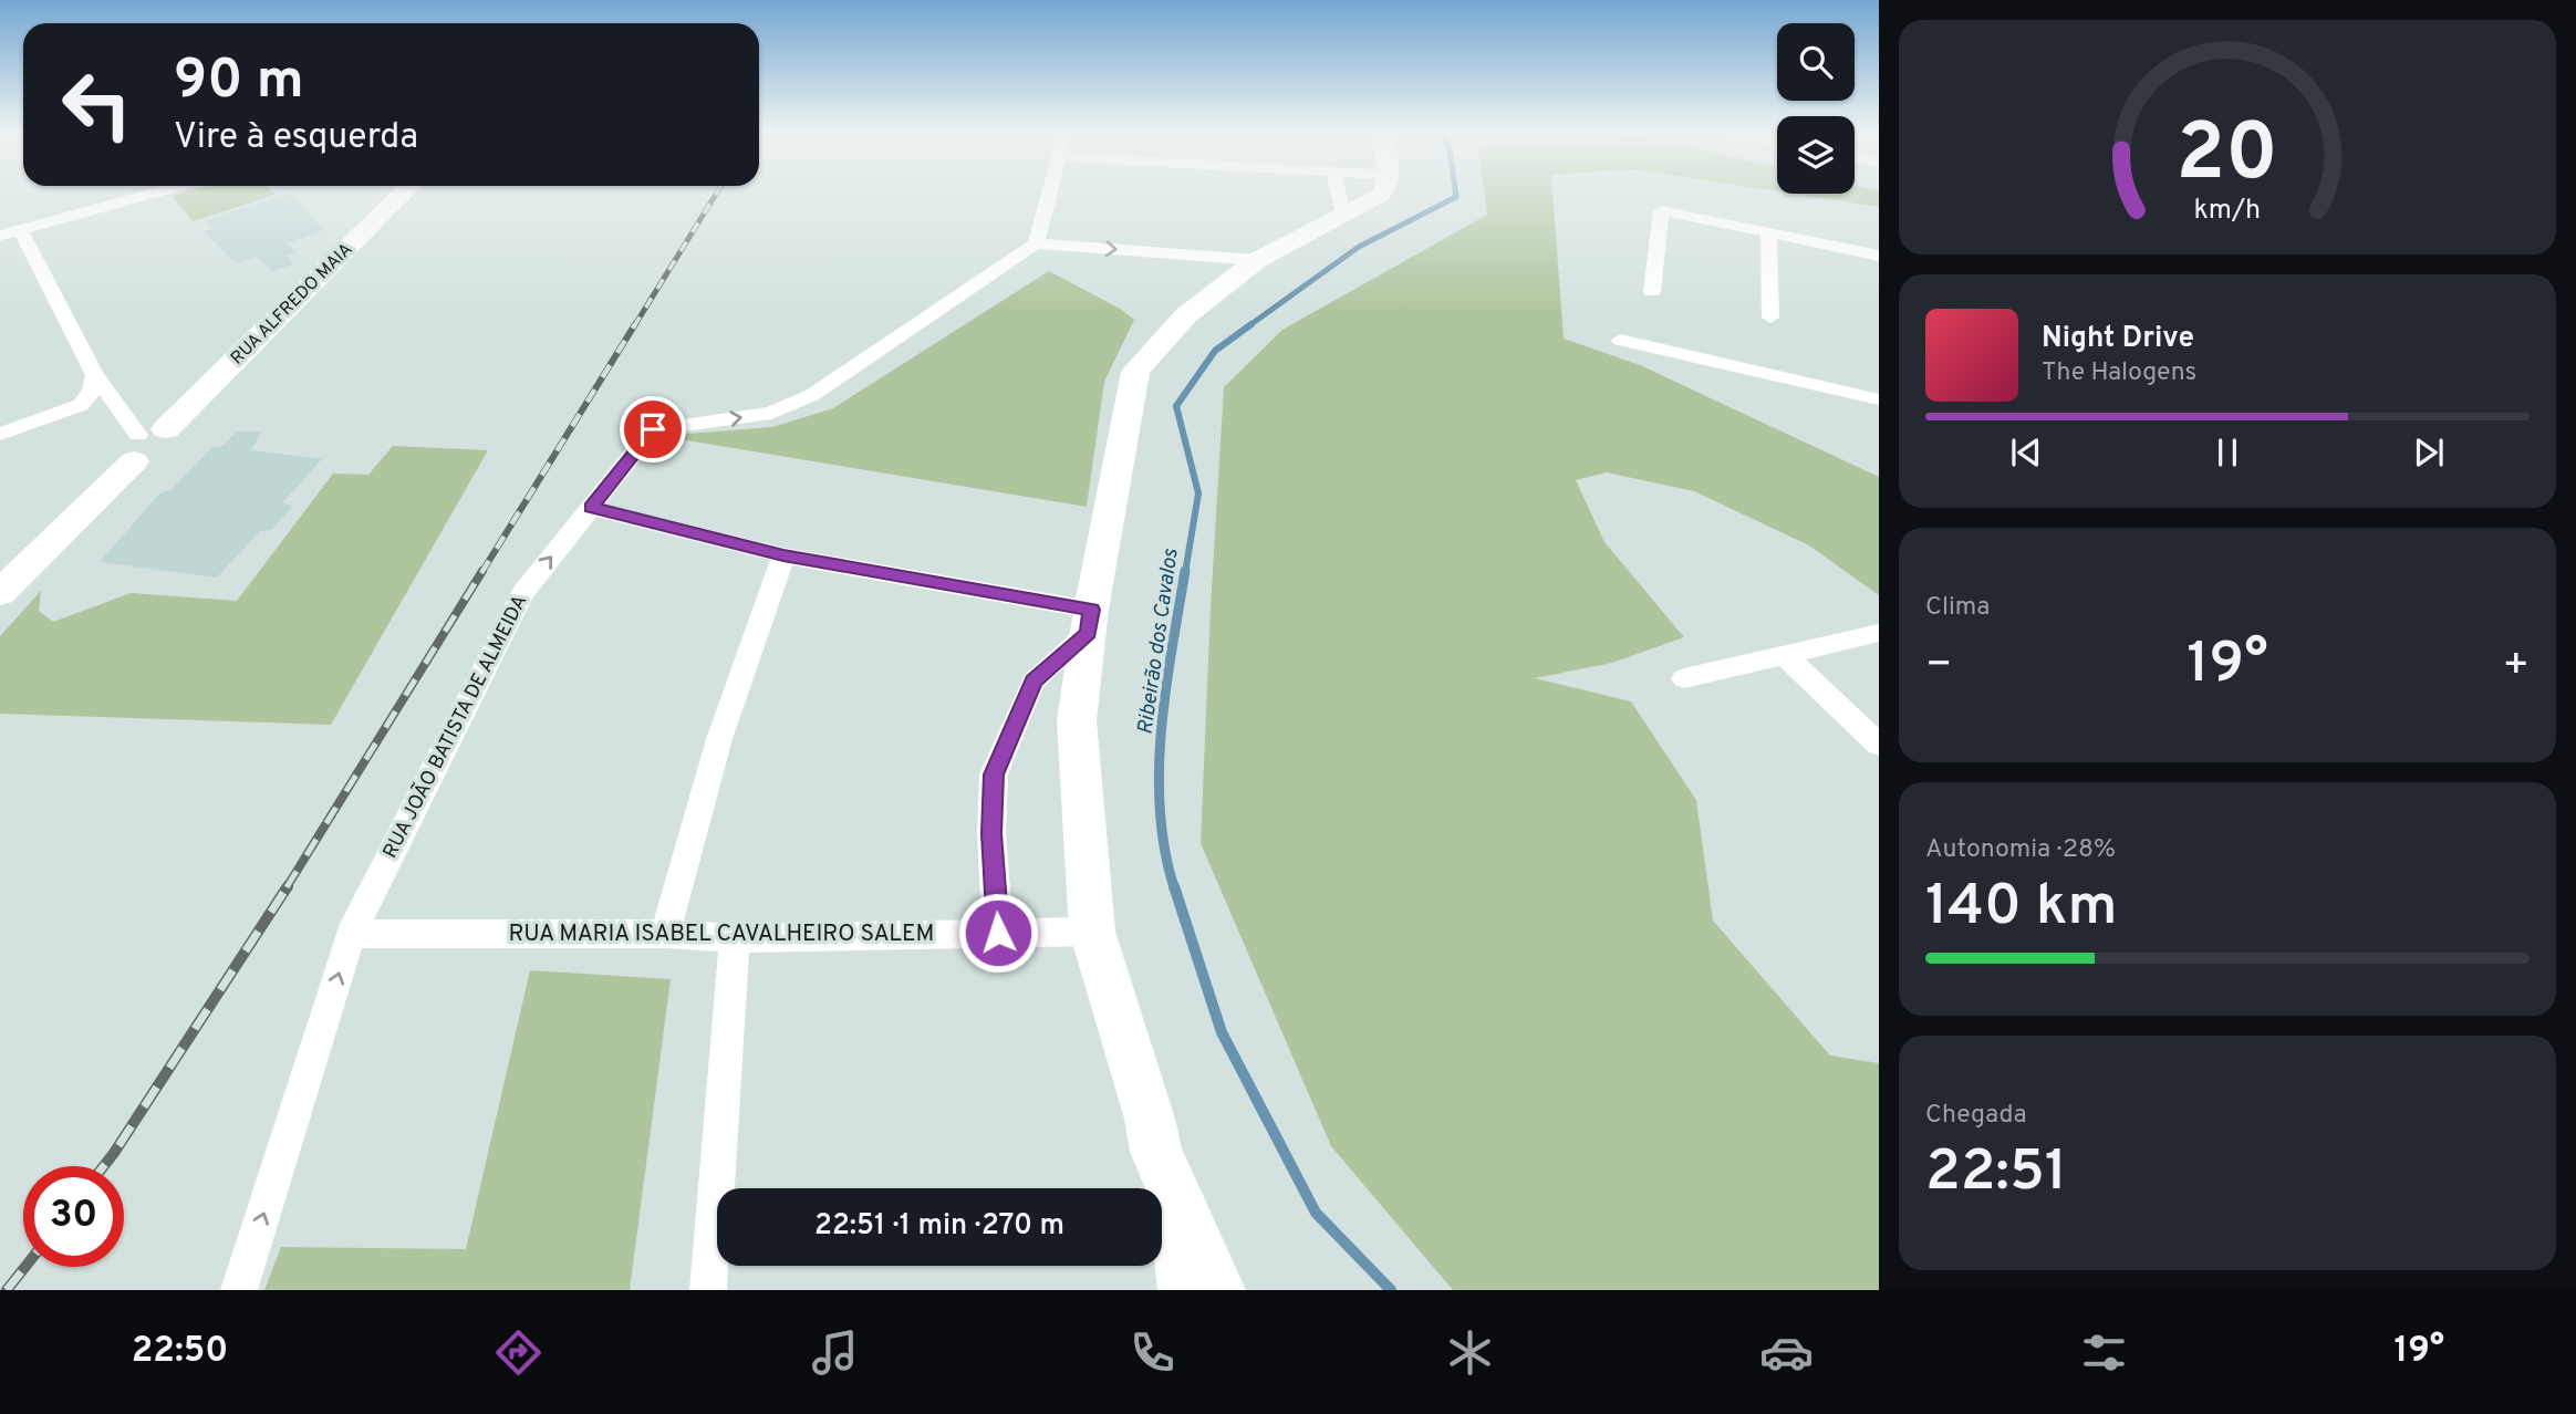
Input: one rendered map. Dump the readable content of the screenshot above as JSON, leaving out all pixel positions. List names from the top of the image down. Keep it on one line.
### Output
{"streets":{"main road":["RUA ALFREDO MAIA"],"street":["RUA JOÃO BATISTA DE ALMEIDA","RUA MARIA ISABEL CAVALHEIRO SALEM"]},"crossings":[["RUA JOÃO BATISTA DE ALMEIDA","RUA MARIA ISABEL CAVALHEIRO SALEM"]],"one_way":["RUA JOÃO BATISTA DE ALMEIDA"],"water":["Ribeirão dos Cavalos"],"page":{"turn":["90 m","Vire à esquerda"],"song":["Night Drive","The Halogens"],"tile":["Clima",["Autonomia · 28%","140 km"],["Chegada","22:51"]],"heat":["−","19°","+"],"limit":"30","trip":"22:51 · 1 min · 270 m","tabs":["22:50","19°"],"gauge":["20","km/h"]}}
